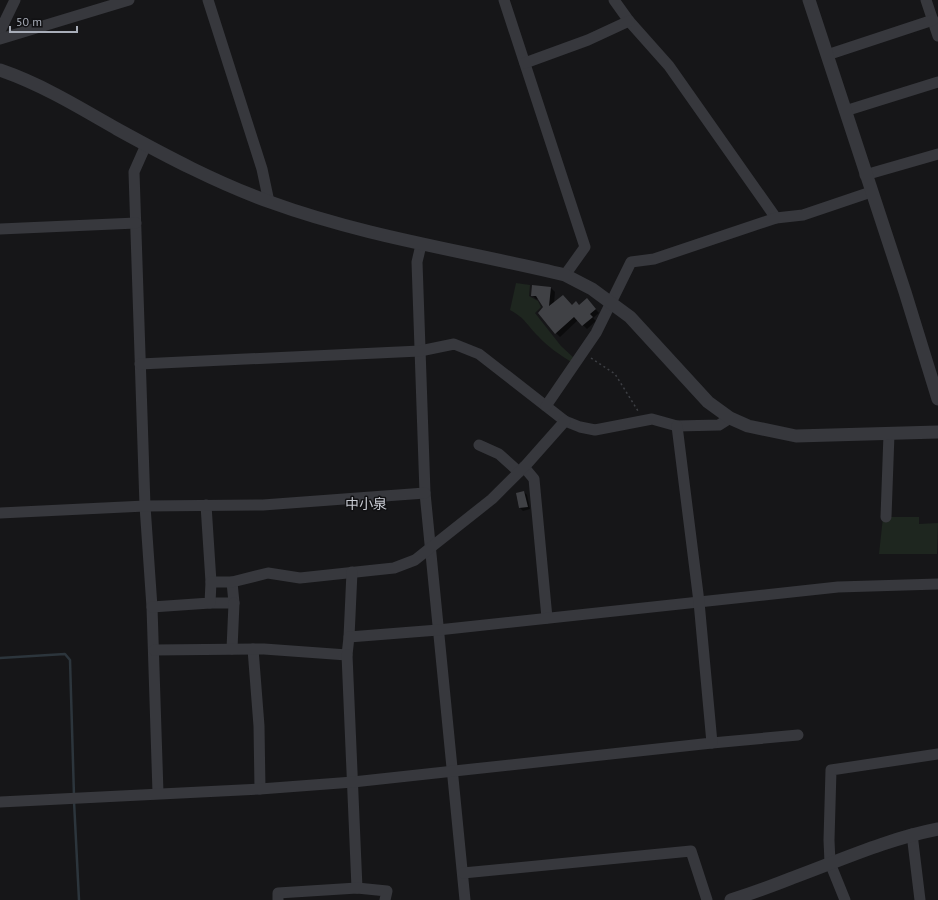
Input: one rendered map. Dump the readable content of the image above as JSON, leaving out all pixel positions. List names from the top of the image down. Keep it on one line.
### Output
{"districts":["中小泉"],"scale_bar":"50 m"}
